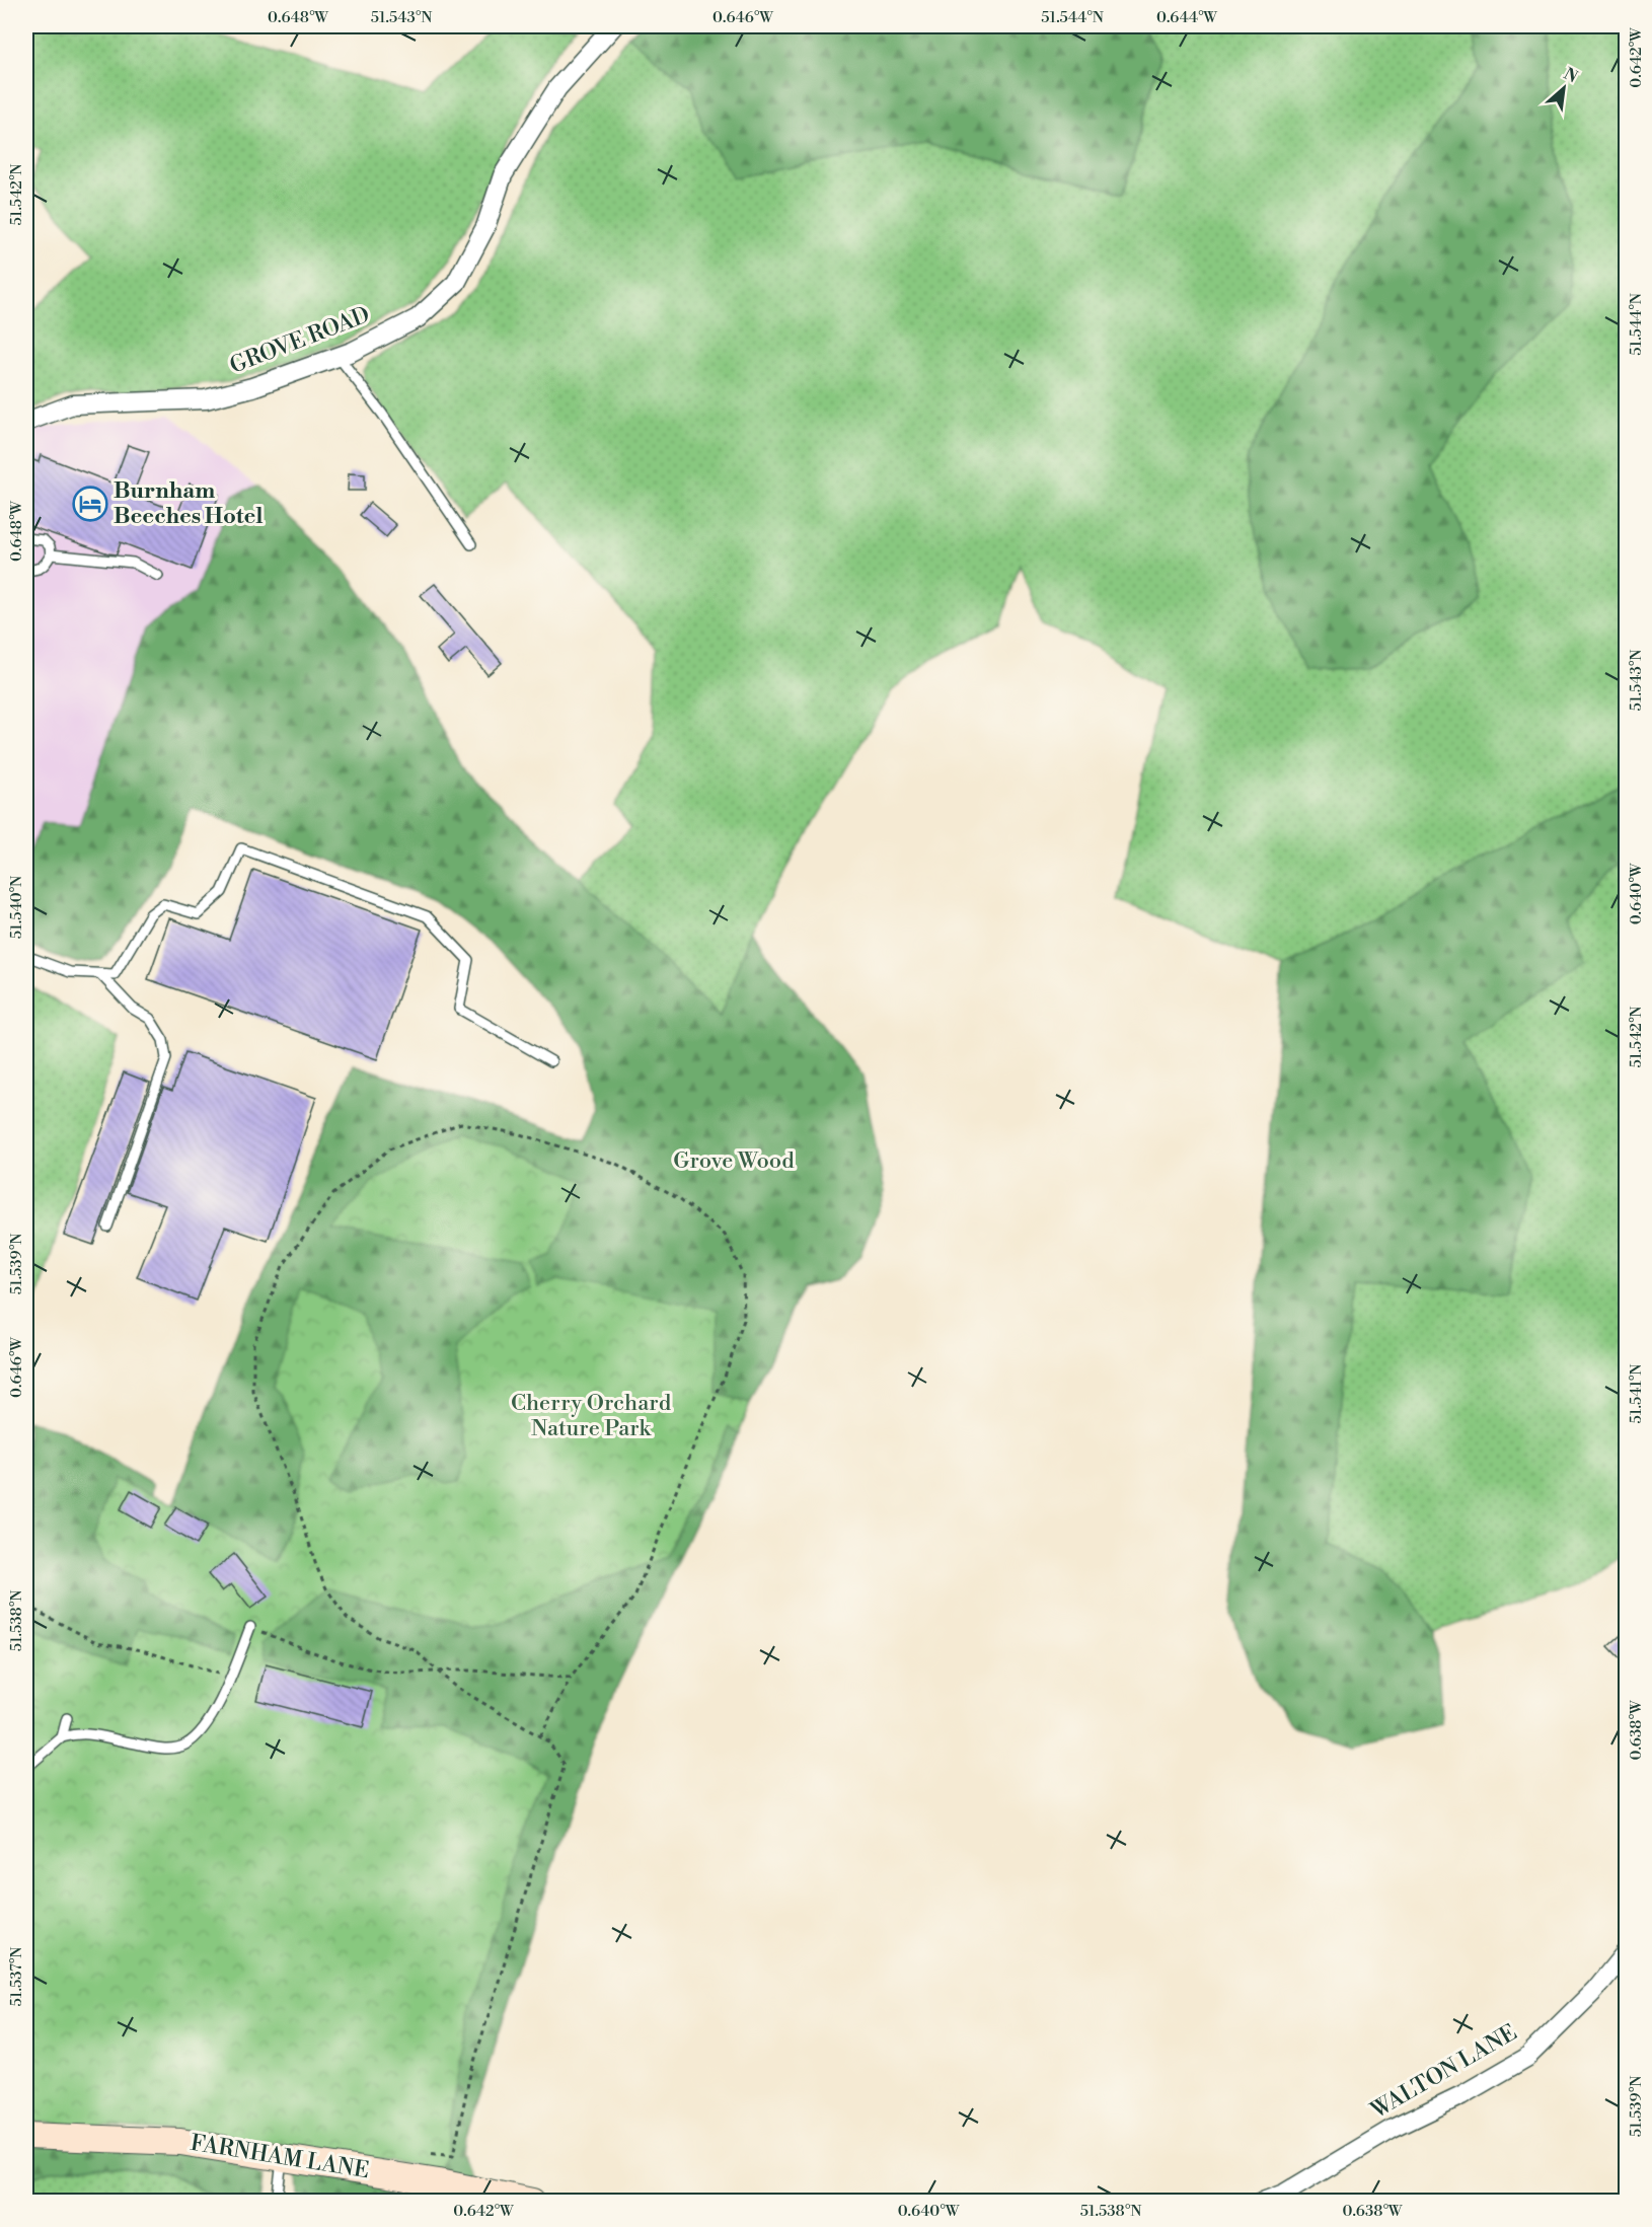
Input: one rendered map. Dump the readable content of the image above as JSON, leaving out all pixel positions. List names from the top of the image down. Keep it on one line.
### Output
{"streets":{"street":["GROVE ROAD","WALTON LANE","FARNHAM LANE"]},"parks":["Grove Wood","Cherry Orchard Nature Park"],"places":{"hotel":["Burnham Beeches Hotel"]},"north":"top right","coordinates":["0.648°W","51.543°N","0.646°W","51.544°N","0.644°W","0.642°W","51.542°N","0.640°W","51.540°N","51.539°N","51.541°N","51.538°N","0.638°W","51.537°N"]}
